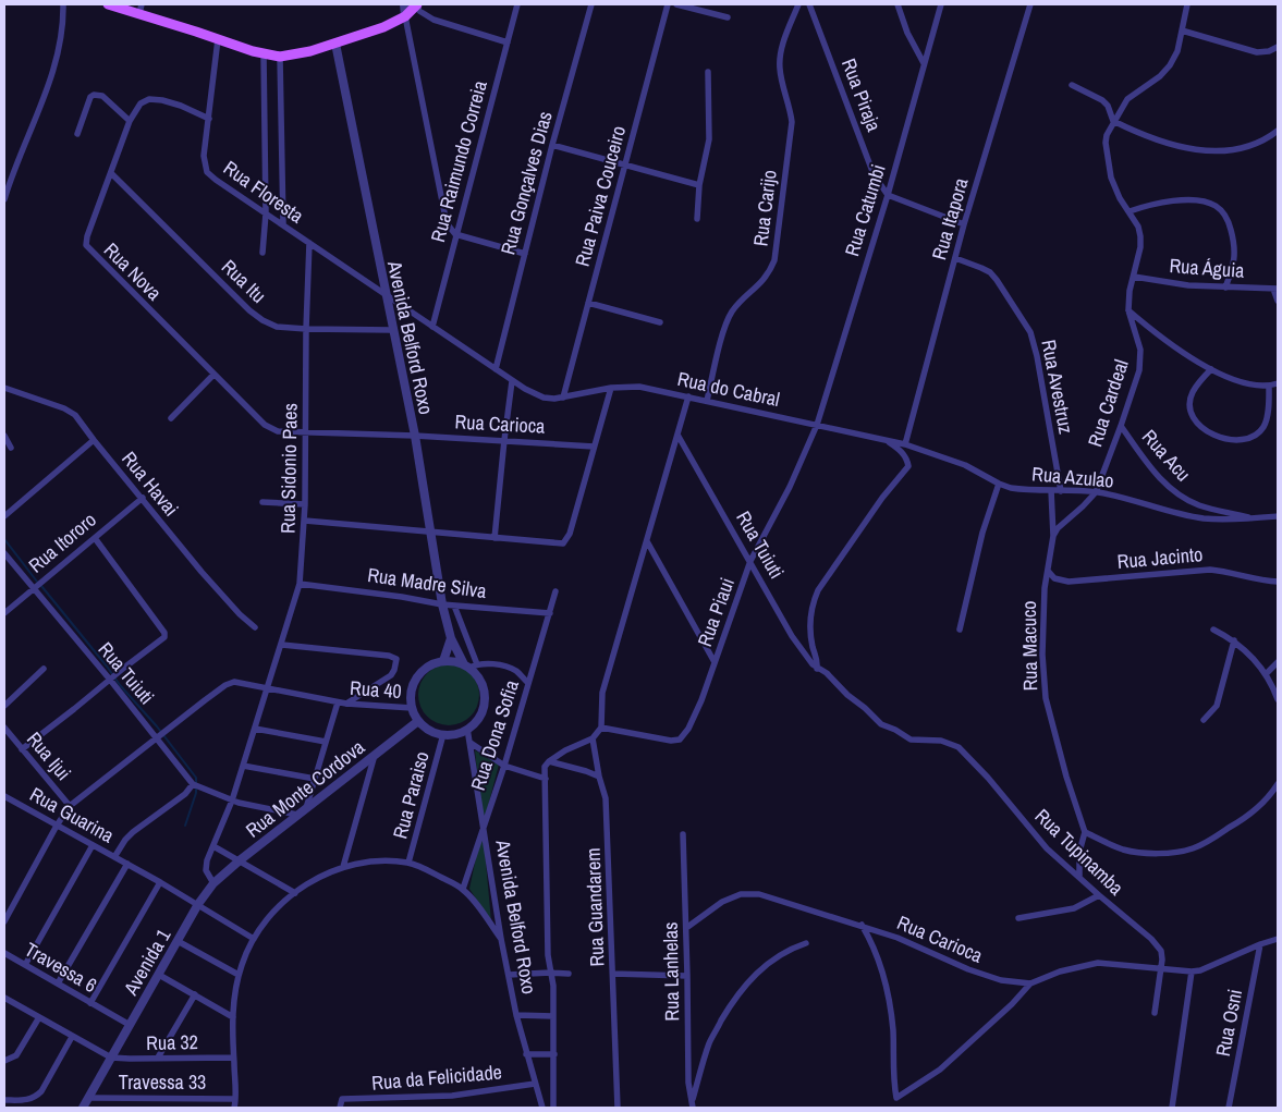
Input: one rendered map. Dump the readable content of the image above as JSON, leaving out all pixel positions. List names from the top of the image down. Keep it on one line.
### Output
{"streets":{"street":["Rua Piraja","Rua Raimundo Correia","Rua Gonçalves Dias","Rua Floresta","Rua Paiva Couceiro","Rua Carijo","Rua Catumbi","Rua Itapora","Rua Águia","Rua Nova","Rua Itu","Avenida Belford Roxo","Rua Avestruz","Rua do Cabral","Rua Cardeal","Rua Carioca","Rua Acu","Rua Sidonio Paes","Rua Azulao","Rua Havai","Rua Itororo","Rua Tuiuti","Rua Jacinto","Rua Madre Silva","Rua Piaui","Rua Macuco","Rua 40","Rua Dona Sofia","Rua Ijui","Rua Monte Cordova","Rua Paraiso","Rua Guarina","Rua Tupinamba","Rua Guandarem","Avenida 1","Travessa 6","Rua Lanhelas","Rua Osni","Rua 32","Rua da Felicidade","Travessa 33"]},"crossings":[["Rua Piraja","Rua Catumbi"],["Rua Raimundo Correia","Rua Floresta"],["Rua Gonçalves Dias","Rua Floresta"],["Rua Floresta","Rua Nova"],["Rua Floresta","Avenida Belford Roxo"],["Rua Floresta","Rua do Cabral"],["Rua Floresta","Rua Sidonio Paes"],["Rua Paiva Couceiro","Rua do Cabral"],["Rua Carijo","Rua do Cabral"],["Rua Catumbi","Rua do Cabral"],["Rua Catumbi","Rua Piaui"],["Rua Itapora","Rua Avestruz"],["Rua Itapora","Rua do Cabral"],["Rua Itapora","Rua Azulao"],["Rua Águia","Rua Cardeal"],["Rua Nova","Rua Itu"],["Rua Nova","Rua Carioca"],["Rua Itu","Avenida Belford Roxo"],["Rua Itu","Rua Sidonio Paes"],["Avenida Belford Roxo","Rua Carioca"],["Avenida Belford Roxo","Rua Madre Silva"],["Avenida Belford Roxo","Rua 40"],["Avenida Belford Roxo","Rua Dona Sofia"],["Avenida Belford Roxo","Rua Monte Cordova"],["Avenida Belford Roxo","Rua Paraiso"],["Avenida Belford Roxo","Rua da Felicidade"],["Rua Avestruz","Rua Azulao"],["Rua do Cabral","Rua Azulao"],["Rua do Cabral","Rua Piaui"],["Rua Cardeal","Rua Acu"],["Rua Cardeal","Rua Azulao"],["Rua Carioca","Rua Sidonio Paes"],["Rua Carioca","Rua Tupinamba"],["Rua Carioca","Rua Lanhelas"],["Rua Acu","Rua Azulao"],["Rua Sidonio Paes","Rua Madre Silva"],["Rua Sidonio Paes","Rua Monte Cordova"],["Rua Sidonio Paes","Avenida 1"],["Rua Azulao","Rua Macuco"],["Rua Havai","Rua Itororo"],["Rua Itororo","Rua Tuiuti"],["Rua Tuiuti","Rua Piaui"],["Rua Tuiuti","Rua Guarina"],["Rua Tuiuti","Rua Tupinamba"],["Rua Jacinto","Rua Macuco"],["Rua Madre Silva","Rua Dona Sofia"],["Rua 40","Rua Monte Cordova"],["Rua 40","Rua Paraiso"],["Rua Monte Cordova","Rua Paraiso"],["Rua Monte Cordova","Avenida 1"],["Avenida 1","Travessa 6"],["Avenida 1","Rua 32"],["Avenida 1","Travessa 33"]]}
